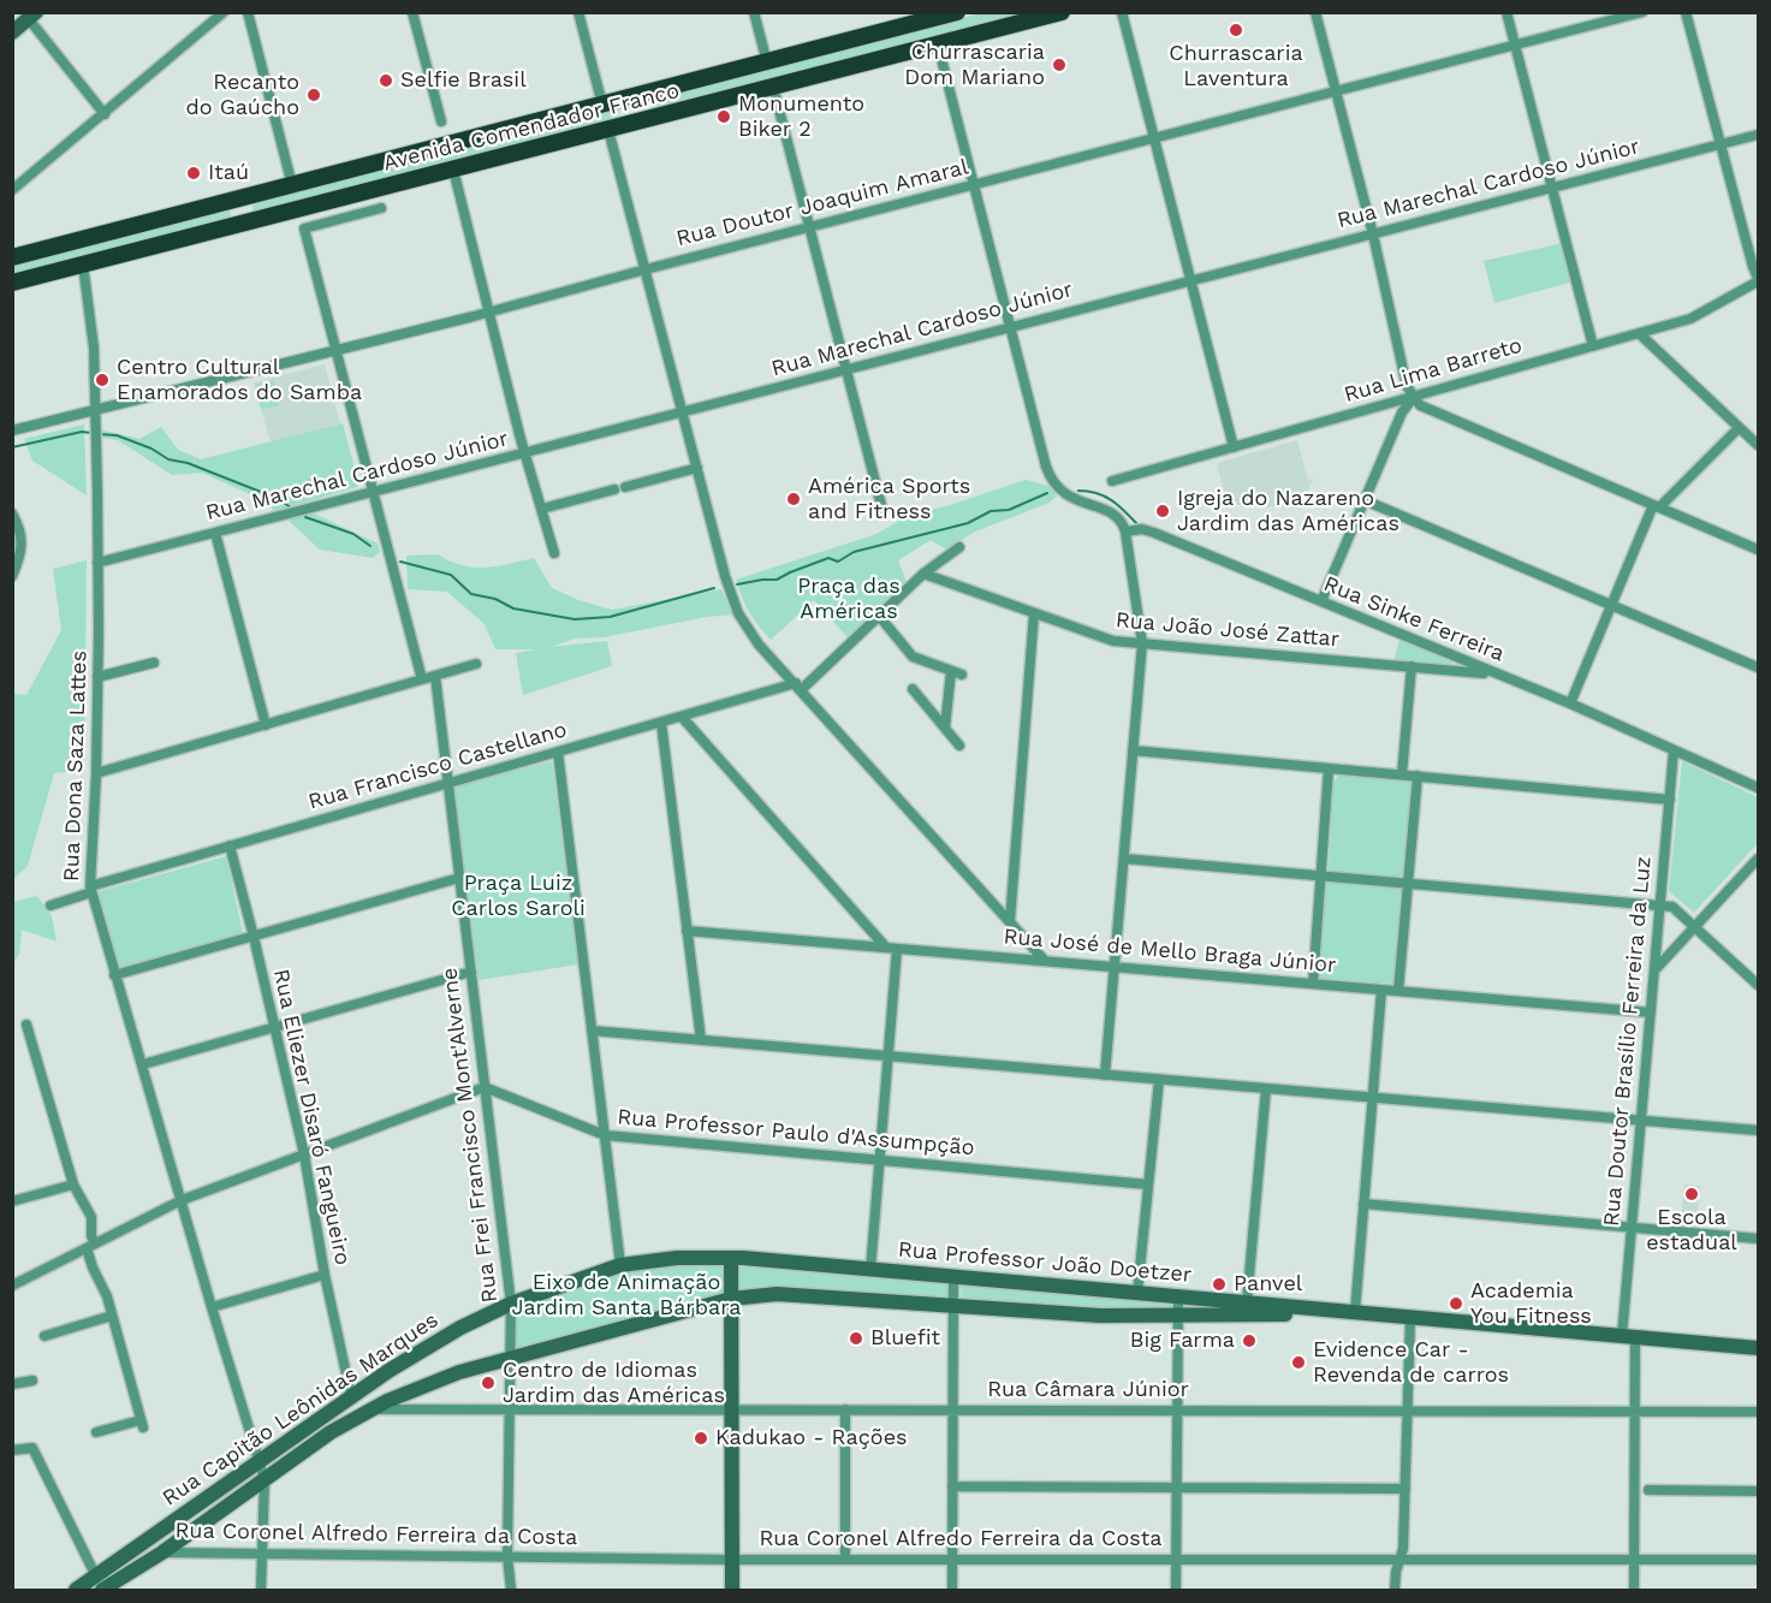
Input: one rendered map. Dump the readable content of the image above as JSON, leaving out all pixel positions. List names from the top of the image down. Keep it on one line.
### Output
{"streets":{"highway":["Avenida Comendador Franco"],"main road":["Rua Professor João Doetzer","Rua Capitão Leônidas Marques"],"street":["Rua Marechal Cardoso Júnior","Rua Doutor Joaquim Amaral","Rua Lima Barreto","Rua Sinke Ferreira","Rua João José Zattar","Rua Dona Saza Lattes","Rua Francisco Castellano","Rua José de Mello Braga Júnior","Rua Doutor Brasílio Ferreira da Luz","Rua Eliezer Disaró Fangueiro","Rua Professor Paulo d'Assumpção","Rua Frei Francisco Mont'Alverne","Rua Câmara Júnior","Rua Coronel Alfredo Ferreira da Costa"]},"crossings":[["Avenida Comendador Franco","Rua Dona Saza Lattes"],["Rua Marechal Cardoso Júnior","Rua Dona Saza Lattes"],["Rua Doutor Joaquim Amaral","Rua Dona Saza Lattes"],["Rua Sinke Ferreira","Rua João José Zattar"],["Rua Sinke Ferreira","Rua Doutor Brasílio Ferreira da Luz"],["Rua João José Zattar","Rua Francisco Castellano"],["Rua Dona Saza Lattes","Rua Francisco Castellano"],["Rua Dona Saza Lattes","Rua Capitão Leônidas Marques"],["Rua Francisco Castellano","Rua Eliezer Disaró Fangueiro"],["Rua Francisco Castellano","Rua Frei Francisco Mont'Alverne"],["Rua José de Mello Braga Júnior","Rua Doutor Brasílio Ferreira da Luz"],["Rua Doutor Brasílio Ferreira da Luz","Rua Professor João Doetzer"],["Rua Doutor Brasílio Ferreira da Luz","Rua Câmara Júnior"],["Rua Doutor Brasílio Ferreira da Luz","Rua Coronel Alfredo Ferreira da Costa"],["Rua Eliezer Disaró Fangueiro","Rua Capitão Leônidas Marques"],["Rua Professor Paulo d'Assumpção","Rua Frei Francisco Mont'Alverne"],["Rua Frei Francisco Mont'Alverne","Rua Câmara Júnior"],["Rua Frei Francisco Mont'Alverne","Rua Capitão Leônidas Marques"],["Rua Frei Francisco Mont'Alverne","Rua Coronel Alfredo Ferreira da Costa"],["Rua Professor João Doetzer","Rua Capitão Leônidas Marques"],["Rua Câmara Júnior","Rua Capitão Leônidas Marques"],["Rua Capitão Leônidas Marques","Rua Coronel Alfredo Ferreira da Costa"]],"parks":["Praça das Américas","Praça Luiz Carlos Saroli","Eixo de Animação Jardim Santa Bárbara"],"places":["Churrascaria Laventura","Churrascaria Dom Mariano","Selfie Brasil","Recanto do Gaúcho","Monumento Biker 2","Itaú","Centro Cultural Enamorados do Samba","América Sports and Fitness","Igreja do Nazareno Jardim das Américas","Escola estadual","Panvel","Academia You Fitness","Bluefit","Big Farma","Evidence Car - Revenda de carros","Centro de Idiomas Jardim das Américas","Kadukao - Rações"]}
